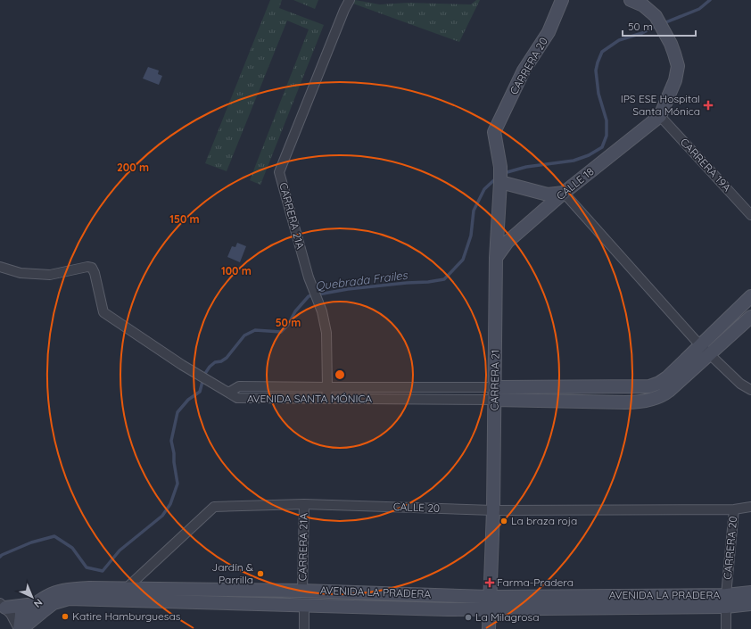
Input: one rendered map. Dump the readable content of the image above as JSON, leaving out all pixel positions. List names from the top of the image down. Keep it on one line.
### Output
{"streets":{"street":["CARRERA 20","CARRERA 19A","CALLE 18","CARRERA 21A","CARRERA 21","AVENIDA SANTA MÓNICA","CALLE 20","AVENIDA LA PRADERA"]},"crossings":[["CARRERA 20","CARRERA 21"],["CARRERA 20","CALLE 20"],["CARRERA 20","AVENIDA LA PRADERA"],["CARRERA 19A","CALLE 18"],["CALLE 18","CARRERA 21"],["CARRERA 21A","AVENIDA SANTA MÓNICA"],["CARRERA 21A","CALLE 20"],["CARRERA 21A","AVENIDA LA PRADERA"],["CARRERA 21","AVENIDA SANTA MÓNICA"],["CARRERA 21","CALLE 20"],["CARRERA 21","AVENIDA LA PRADERA"],["CALLE 20","AVENIDA LA PRADERA"]],"water":["Quebrada Frailes"],"places":{"health":["IPS ESE Hospital Santa Mónica","Farma-Pradera"],"other":["La braza roja","Jardín & Parrilla","Katire Hamburguesas","La Milagrosa"]},"scale_bar":"50 m","north":"bottom right","rings":["200 m","150 m","100 m","50 m"]}
